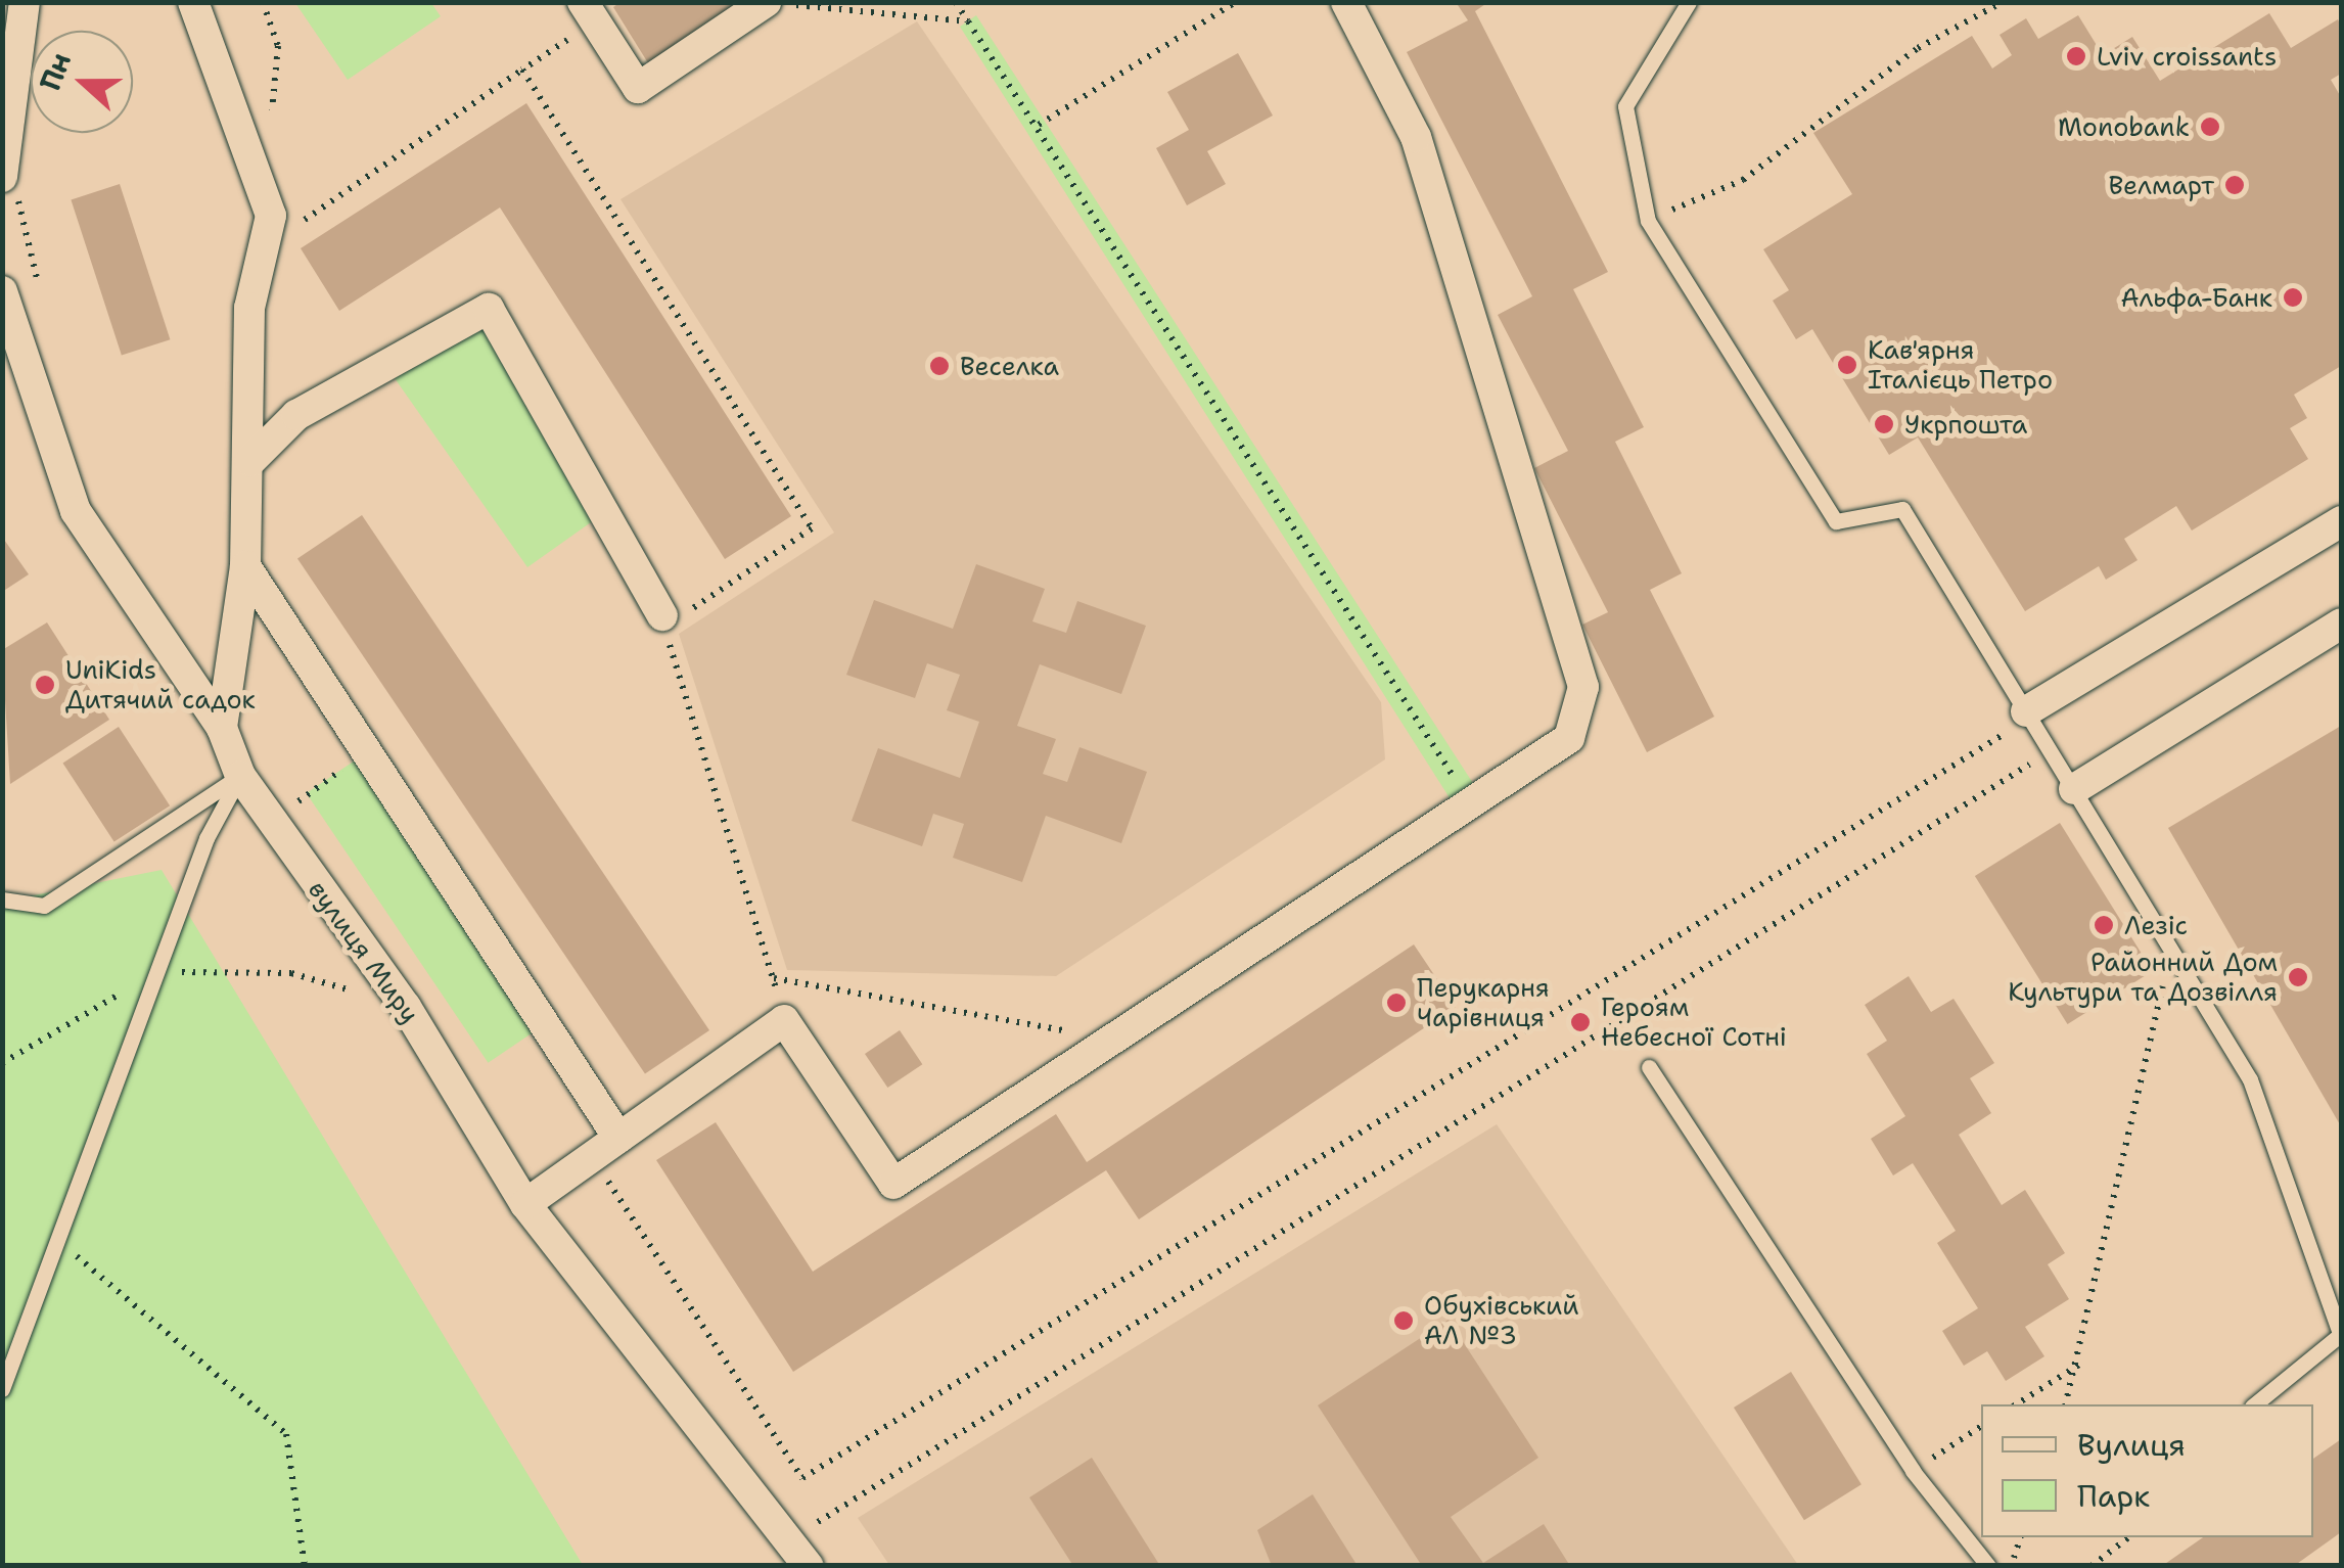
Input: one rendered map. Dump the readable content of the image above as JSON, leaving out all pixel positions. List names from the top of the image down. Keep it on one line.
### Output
{"streets":{"street":["вулиця Миру"]},"places":["Lviv croissants","Monobank","Велмарт","Альфа-Банк","Кав'ярня Італієць Петро","Веселка","Укрпошта","UniKids Дитячий садок","Лезіс","Районний Дом Культури та Дозвілля","Перукарня Чарівниця","Героям Небесної Сотні","Обухівський АЛ №3"],"legend":["Вулиця","Парк"],"north":"left"}
